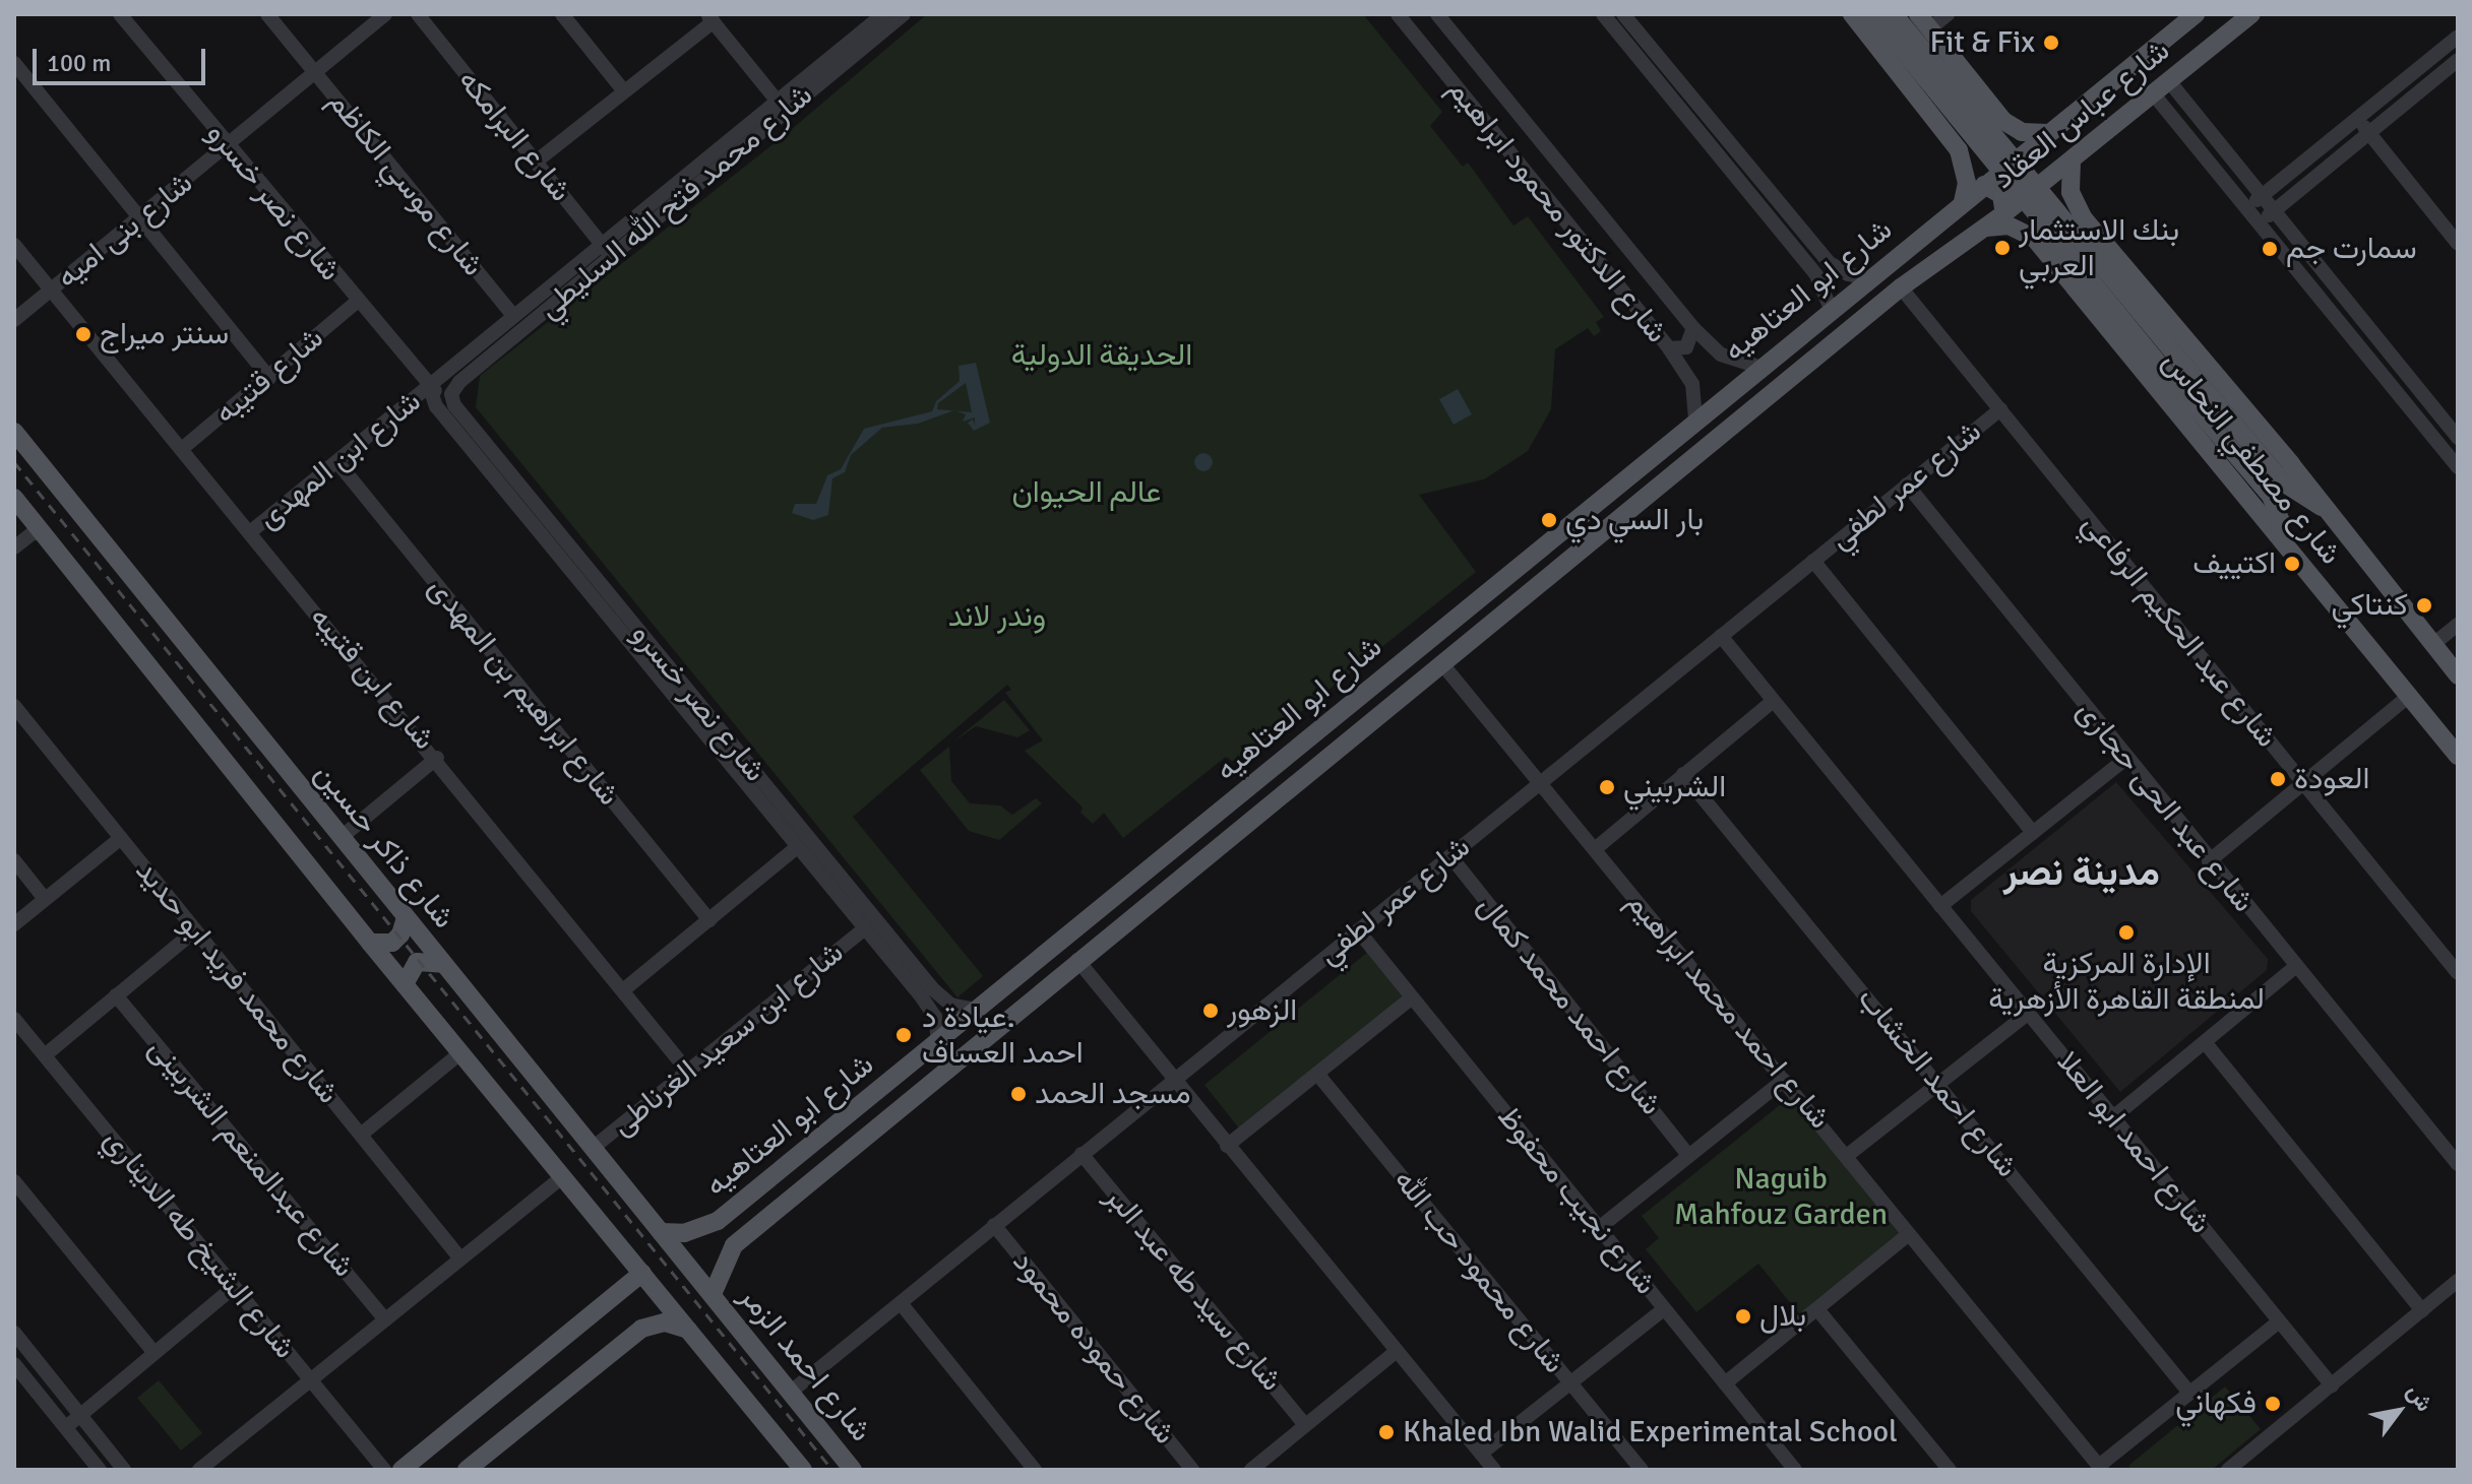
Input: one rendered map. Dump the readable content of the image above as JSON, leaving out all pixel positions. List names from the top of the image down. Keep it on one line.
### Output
{"streets":{"main road":["شارع عباس العقاد","شارع ابو العتاهيه","شارع مصطفي النحاس","شارع ذاكر حسين","شارع احمد الزمر"],"street":["شارع البرامكه","شارع موسي الكاظم","شارع نصر خسرو","شارع محمد فتح الله السليطي","شارع الدكتور محمود ابراهيم","شارع بنى اميه","شارع قتيبه","شارع ابن المهدى","شارع عمر لطفي","شارع عبد الحكيم الرفاعي","شارع ابن قتيبه","شارع ابراهيم بن المهدى","شارع عبد الحى حجازى","شارع محمد فريد ابو حديد","شارع احمد محمد كمال","شارع احمد محمد ابراهيم","شارع ابن سعيد الغرناطى","شارع احمد الخشاب","شارع احمد ابو العلا","شارع عبدالمنعم الشربينى","شارع نجيب محفوظ","شارع الشيخ طه الديناري","شارع محمود حب الله","شارع سيد طه عبد البر","شارع حموده محمود"]},"crossings":[["شارع عباس العقاد","شارع ابو العتاهيه"],["شارع عباس العقاد","شارع مصطفي النحاس"],["شارع البرامكه","شارع محمد فتح الله السليطي"],["شارع موسي الكاظم","شارع محمد فتح الله السليطي"],["شارع موسي الكاظم","شارع بنى اميه"],["شارع نصر خسرو","شارع محمد فتح الله السليطي"],["شارع نصر خسرو","شارع بنى اميه"],["شارع نصر خسرو","شارع ابو العتاهيه"],["شارع نصر خسرو","شارع قتيبه"],["شارع نصر خسرو","شارع ابن المهدى"],["شارع نصر خسرو","شارع ابن سعيد الغرناطى"],["شارع محمد فتح الله السليطي","شارع ابن المهدى"],["شارع الدكتور محمود ابراهيم","شارع ابو العتاهيه"],["شارع بنى اميه","شارع ابن قتيبه"],["شارع ابو العتاهيه","شارع مصطفي النحاس"],["شارع ابو العتاهيه","شارع عبد الحكيم الرفاعي"],["شارع ابو العتاهيه","شارع ذاكر حسين"],["شارع ابو العتاهيه","شارع احمد محمد ابراهيم"],["شارع ابو العتاهيه","شارع احمد الزمر"],["شارع قتيبه","شارع ابن قتيبه"],["شارع ابن المهدى","شارع ابن قتيبه"],["شارع ابن المهدى","شارع ابراهيم بن المهدى"],["شارع عمر لطفي","شارع عبد الحكيم الرفاعي"],["شارع عمر لطفي","شارع عبد الحى حجازى"],["شارع عمر لطفي","شارع احمد محمد كمال"],["شارع عمر لطفي","شارع احمد محمد ابراهيم"],["شارع عمر لطفي","شارع احمد ابو العلا"],["شارع عمر لطفي","شارع نجيب محفوظ"],["شارع عمر لطفي","شارع سيد طه عبد البر"],["شارع عمر لطفي","شارع حموده محمود"],["شارع عمر لطفي","شارع احمد الزمر"],["شارع ابن قتيبه","شارع ابن سعيد الغرناطى"],["شارع ذاكر حسين","شارع ابن سعيد الغرناطى"],["شارع ذاكر حسين","شارع احمد الزمر"]],"districts":["مدينة نصر"],"parks":["الحديقة الدولية","عالم الحيوان","وندر لاند","Naguib Mahfouz Garden"],"places":["Fit & Fix","بنك الاستثمار العربي","سمارت جم","سنتر ميراج","بار السي دي","اكتييف","كنتاكي","العودة","الشربيني","الإدارة المركزية لمنطقة القاهرة الأزهرية","الزهور","عيادة د. احمد العساف","مسجد الحمد","بلال","فكهاني","Khaled Ibn Walid Experimental School"],"scale_bar":"100 m","north":"top right"}
